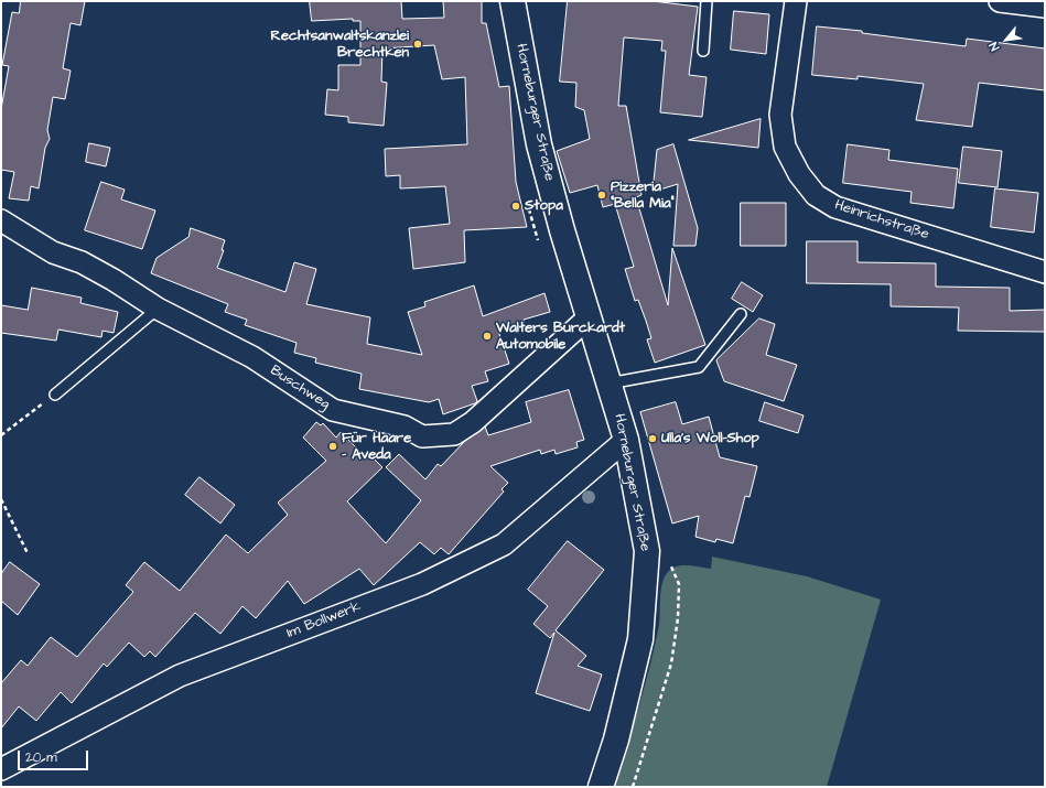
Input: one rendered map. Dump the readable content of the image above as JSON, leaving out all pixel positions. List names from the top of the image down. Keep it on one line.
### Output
{"streets":{"street":["Horneburger Straße","Heinrichstraße","Buschweg","Im Bollwerk"]},"crossings":[["Horneburger Straße","Buschweg"],["Horneburger Straße","Im Bollwerk"]],"places":["Rechtsanwaltskanzlei Brechtken","Pizzeria \"Bella Mia\"","Stopa","Walters Burckardt Automobile","Ulla's Woll-Shop","Für Haare - Aveda"],"scale_bar":"20 m","north":"bottom left"}
